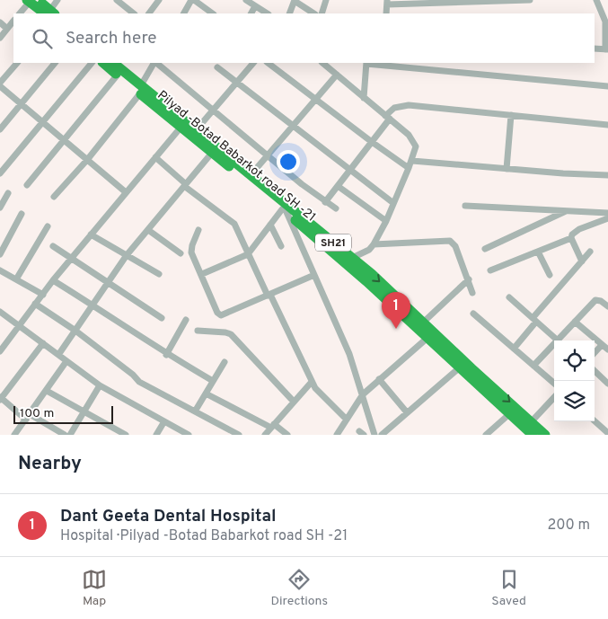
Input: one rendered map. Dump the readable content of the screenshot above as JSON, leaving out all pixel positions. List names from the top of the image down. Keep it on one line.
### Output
{"streets":{"main road":["Pilyad -Botad Babarkot road SH -21","SH21"]},"scale_bar":"100 m","page":{"search":"Search here","pins":"1","scale":"100 m","heading":"Nearby","list":[{"mark":"1","name":"Dant Geeta Dental Hospital","note":"Hospital · Pilyad -Botad Babarkot road SH -21","value":"200 m"}],"nav":["Map","Directions","Saved"]}}
